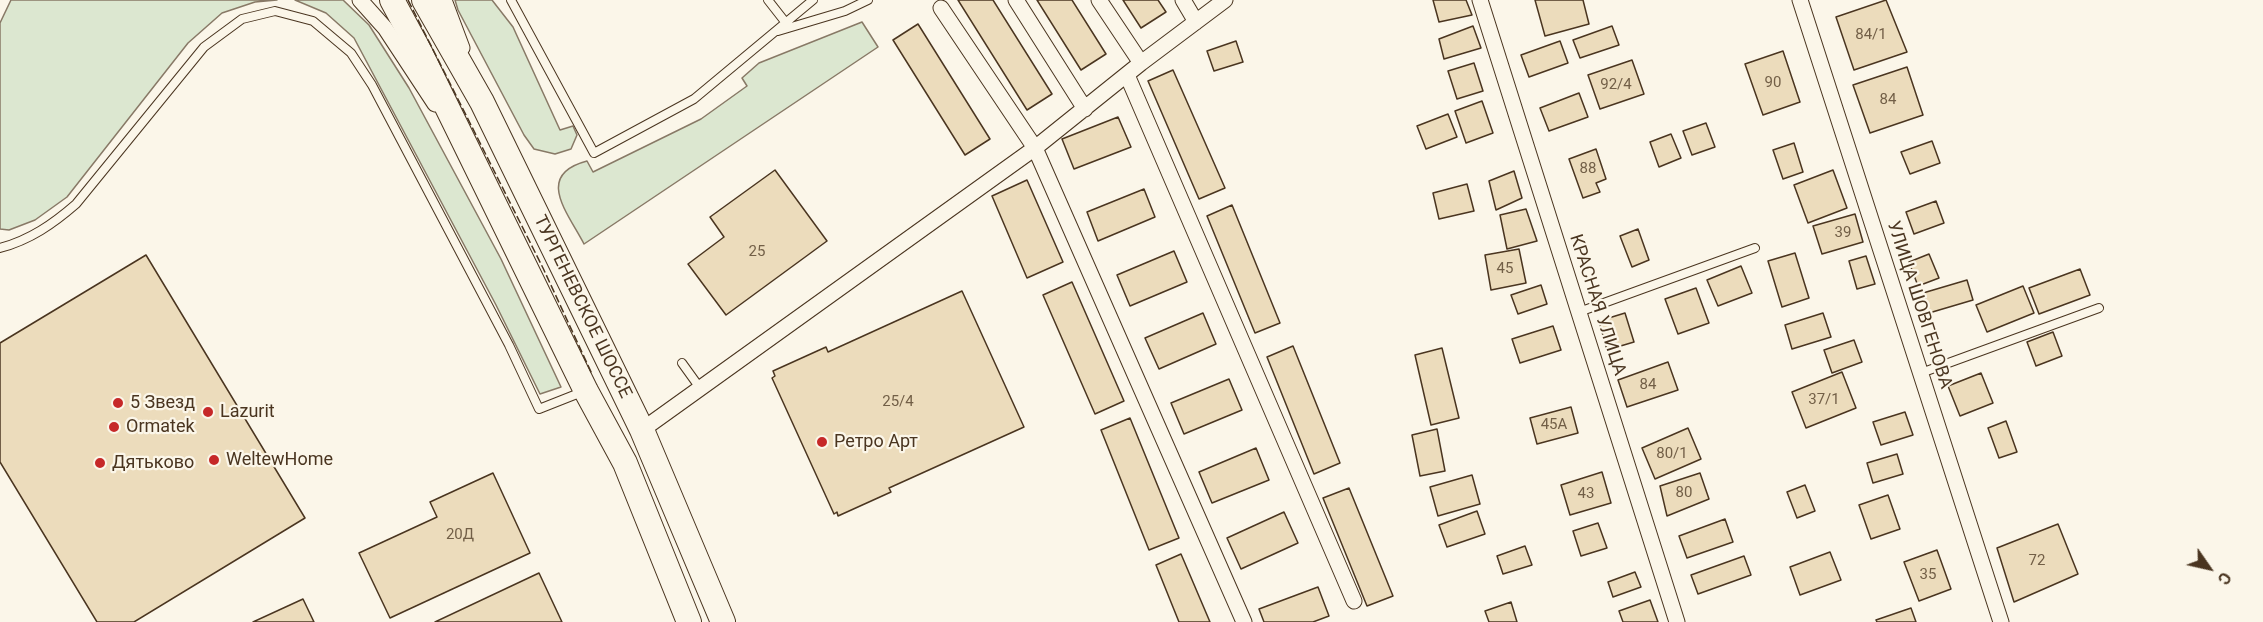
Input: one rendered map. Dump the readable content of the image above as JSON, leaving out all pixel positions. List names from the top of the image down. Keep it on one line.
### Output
{"streets":{"highway":["ТУРГЕНЕВСКОЕ ШОССЕ"],"street":["КРАСНАЯ УЛИЦА","УЛИЦА ШОВГЕНОВА"]},"places":["5 Звезд","Lazurit","Ormatek","Ретро Арт","WeltewHome","Дятьково"],"house_numbers":["84/1","90","92/4","84","88","39","25","45","84","37/1","25/4","45А","80/1","80","43","20Д","72","35"],"north":"bottom right"}
